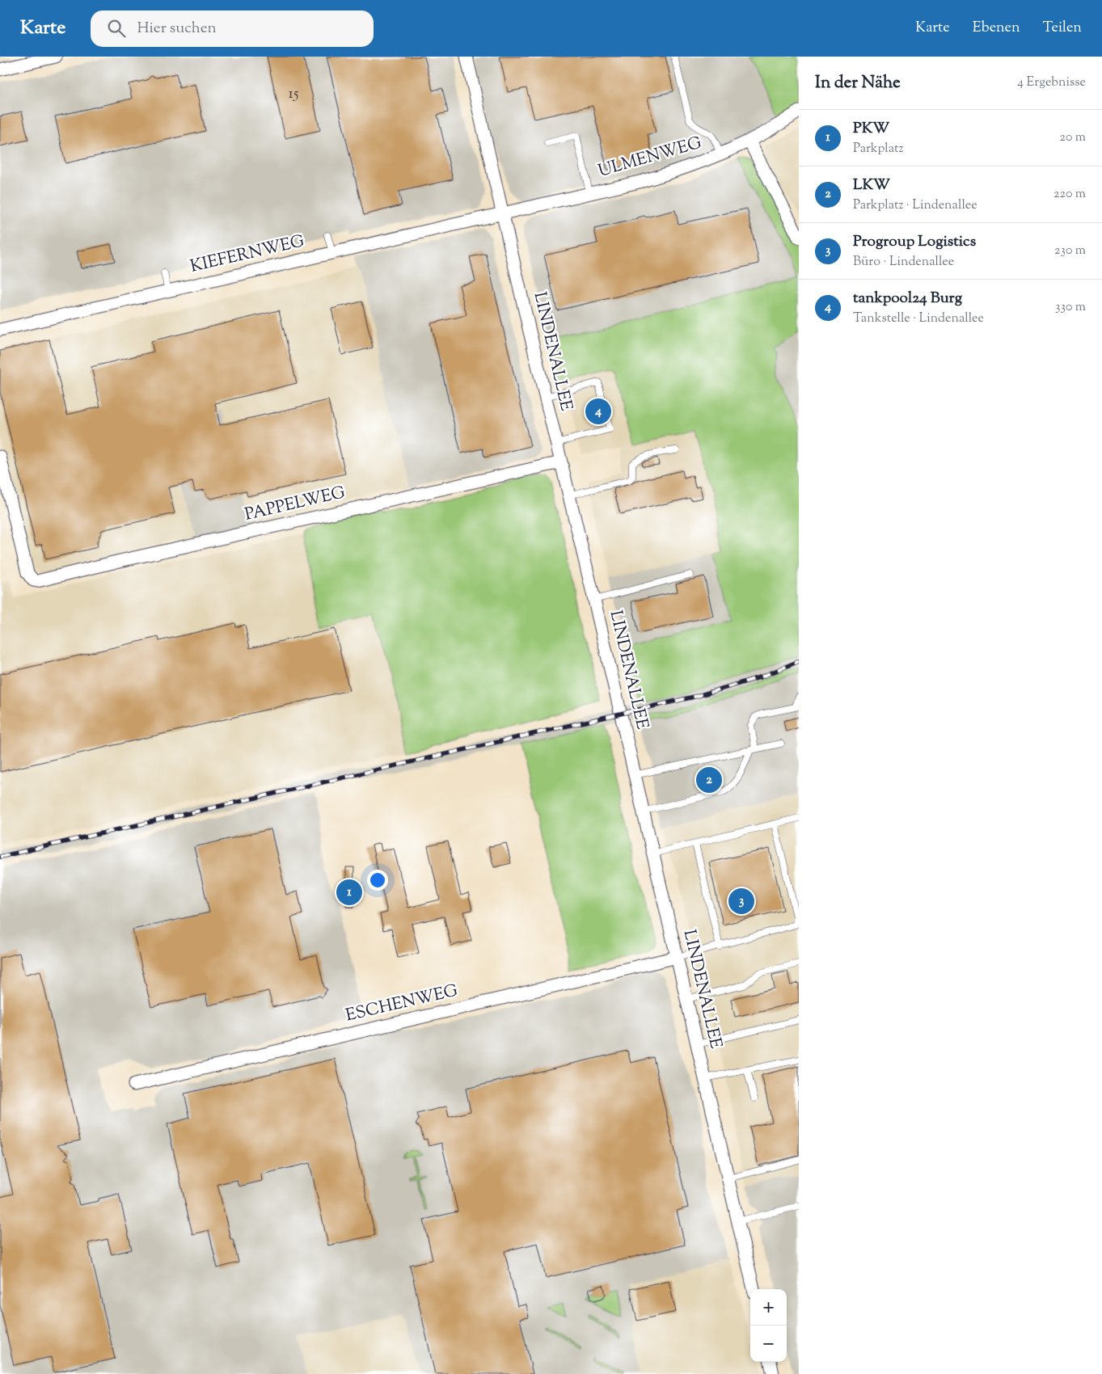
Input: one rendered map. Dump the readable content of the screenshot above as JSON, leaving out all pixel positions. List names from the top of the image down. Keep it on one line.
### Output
{"streets":{"street":["ULMENWEG","KIEFERNWEG","LINDENALLEE","PAPPELWEG","ESCHENWEG"]},"crossings":[["ULMENWEG","KIEFERNWEG"],["ULMENWEG","LINDENALLEE"],["KIEFERNWEG","LINDENALLEE"],["LINDENALLEE","PAPPELWEG"],["LINDENALLEE","ESCHENWEG"]],"house_numbers":["15"],"page":{"header":"Karte","search":"Hier suchen","nav":["Karte","Ebenen","Teilen"],"heading":["In der Nähe","4 Ergebnisse"],"list":[{"mark":"1","name":"PKW","note":"Parkplatz","value":"20 m"},{"mark":"2","name":"LKW","note":"Parkplatz · Lindenallee","value":"220 m"},{"mark":"3","name":"Progroup Logistics","note":"Büro · Lindenallee","value":"230 m"},{"mark":"4","name":"tankpool24 Burg","note":"Tankstelle · Lindenallee","value":"330 m"}],"pins":["4","2","1","3"],"map_buttons":["+","−"]}}
